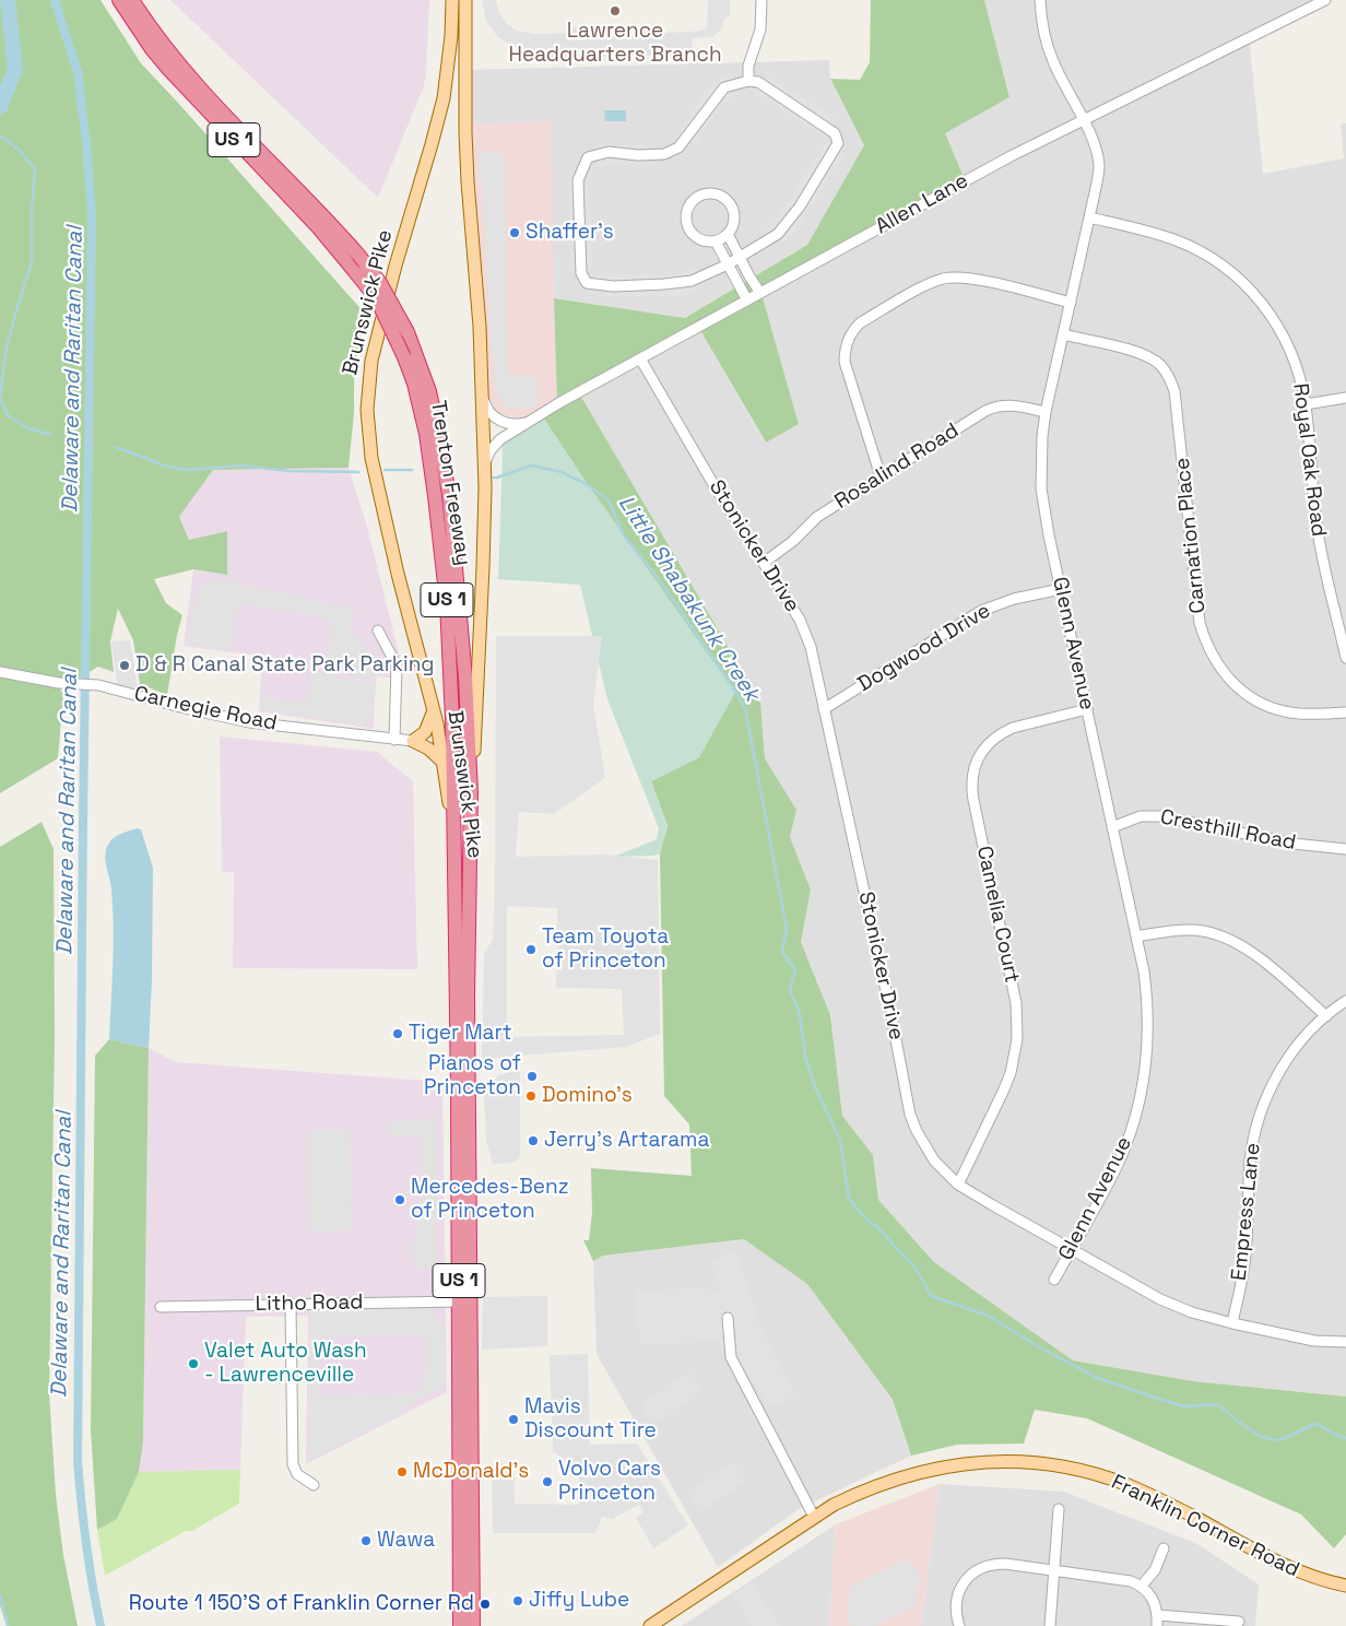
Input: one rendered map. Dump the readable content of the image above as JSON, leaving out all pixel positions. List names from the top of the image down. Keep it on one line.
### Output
{"streets":{"highway":["US 1","Brunswick Pike","Trenton Freeway"],"main road":["Franklin Corner Road"],"street":["Allen Lane","Royal Oak Road","Rosalind Road","Carnation Place","Stonicker Drive","Glenn Avenue","Dogwood Drive","Carnegie Road","Cresthill Road","Camelia Court","Empress Lane","Litho Road"]},"crossings":[["Allen Lane","Brunswick Pike"],["Allen Lane","Stonicker Drive"],["Allen Lane","Glenn Avenue"],["Brunswick Pike","Trenton Freeway"],["Brunswick Pike","Litho Road"],["Royal Oak Road","Glenn Avenue"],["Rosalind Road","Stonicker Drive"],["Rosalind Road","Glenn Avenue"],["Carnation Place","Glenn Avenue"],["Stonicker Drive","Glenn Avenue"],["Stonicker Drive","Dogwood Drive"],["Stonicker Drive","Camelia Court"],["Stonicker Drive","Empress Lane"],["Glenn Avenue","Dogwood Drive"],["Glenn Avenue","Cresthill Road"],["Glenn Avenue","Camelia Court"]],"water":["Delaware and Raritan Canal","Little Shabakunk Creek"],"places":["Lawrence Headquarters Branch","Shaffer's","D & R Canal State Park Parking","Team Toyota of Princeton","Tiger Mart","Pianos of Princeton","Domino's","Jerry's Artarama","Mercedes-Benz of Princeton","Valet Auto Wash - Lawrenceville","Mavis Discount Tire","McDonald's","Volvo Cars Princeton","Wawa","Jiffy Lube","Route 1 150'S of Franklin Corner Rd"]}
